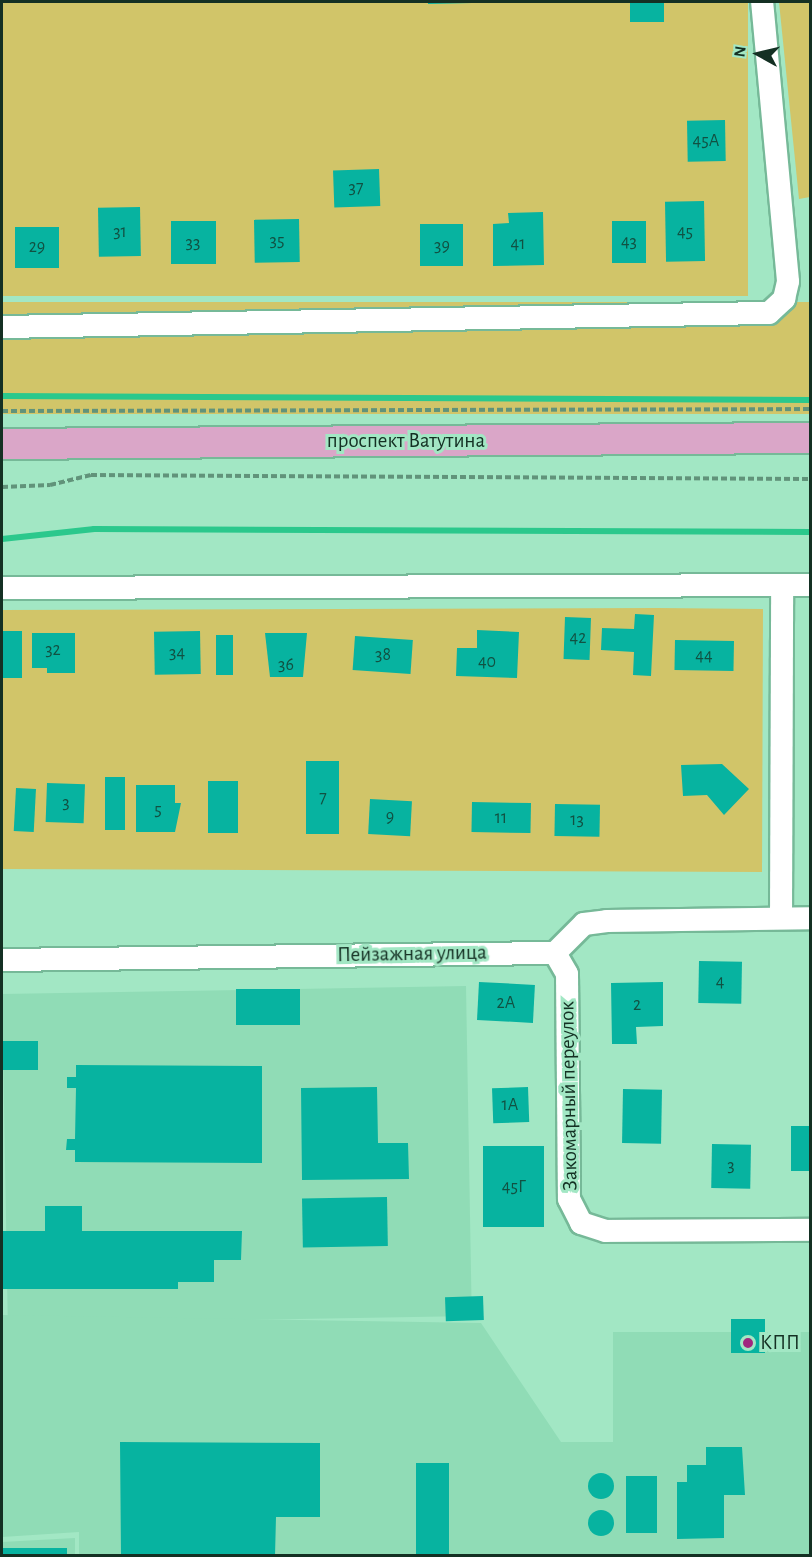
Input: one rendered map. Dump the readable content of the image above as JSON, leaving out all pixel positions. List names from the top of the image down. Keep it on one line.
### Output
{"streets":{"main road":["проспект Ватутина"],"street":["Пейзажная улица","Закомарный переулок"]},"crossings":[["Пейзажная улица","Закомарный переулок"]],"places":["КПП"],"house_numbers":["45А","37","31","45","35","43","33","41","39","29","42","32","34","38","44","40","36","7","3","5","9","11","13","4","2А","2","1А","3","45Г"],"north":"left"}
